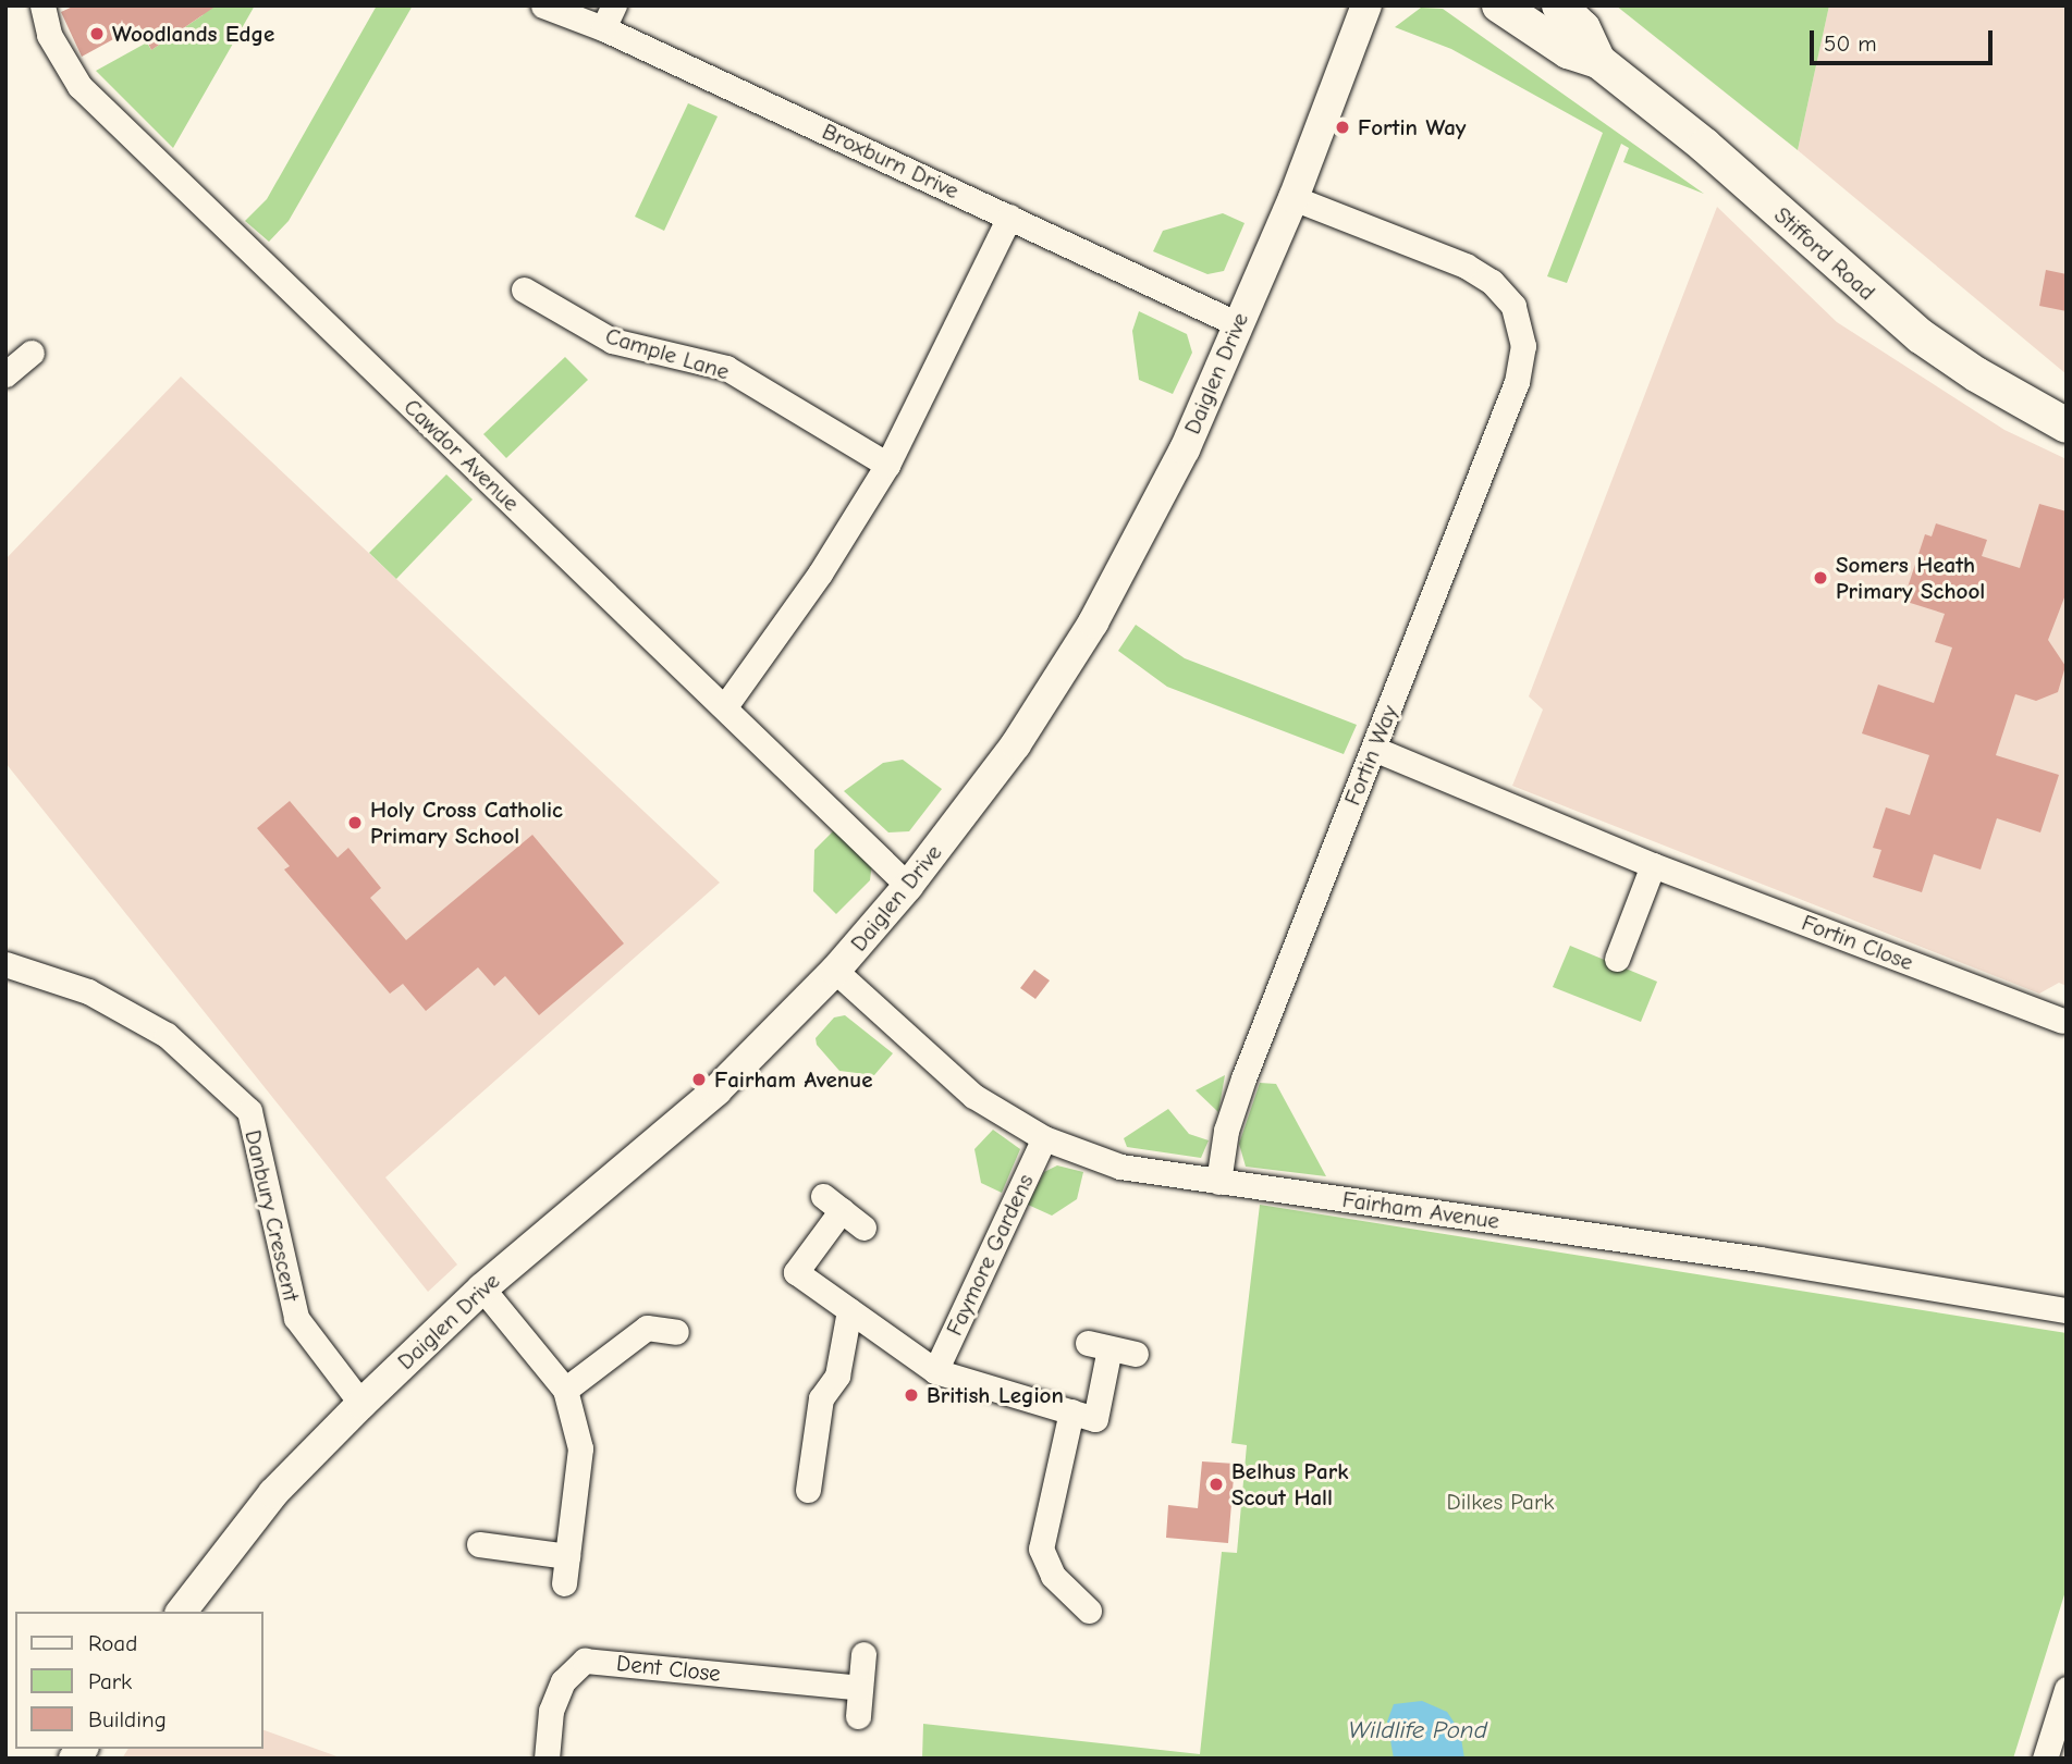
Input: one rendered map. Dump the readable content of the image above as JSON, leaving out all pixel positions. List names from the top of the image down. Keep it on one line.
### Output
{"streets":{"main road":["Stifford Road"],"street":["Broxburn Drive","Cample Lane","Daiglen Drive","Cawdor Avenue","Fortin Way","Fortin Close","Fairham Avenue","Danbury Crescent","Faymore Gardens","Dent Close"]},"crossings":[["Broxburn Drive","Daiglen Drive"],["Daiglen Drive","Cawdor Avenue"],["Daiglen Drive","Fortin Way"],["Daiglen Drive","Fairham Avenue"],["Daiglen Drive","Danbury Crescent"],["Fortin Way","Fortin Close"],["Fortin Way","Fairham Avenue"],["Fairham Avenue","Faymore Gardens"]],"water":["Wildlife Pond"],"parks":["Dilkes Park"],"places":["Woodlands Edge","Fortin Way","Somers Heath Primary School","Holy Cross Catholic Primary School","Fairham Avenue","British Legion","Belhus Park Scout Hall"],"legend":["Road","Park","Building"],"scale_bar":"50 m"}
